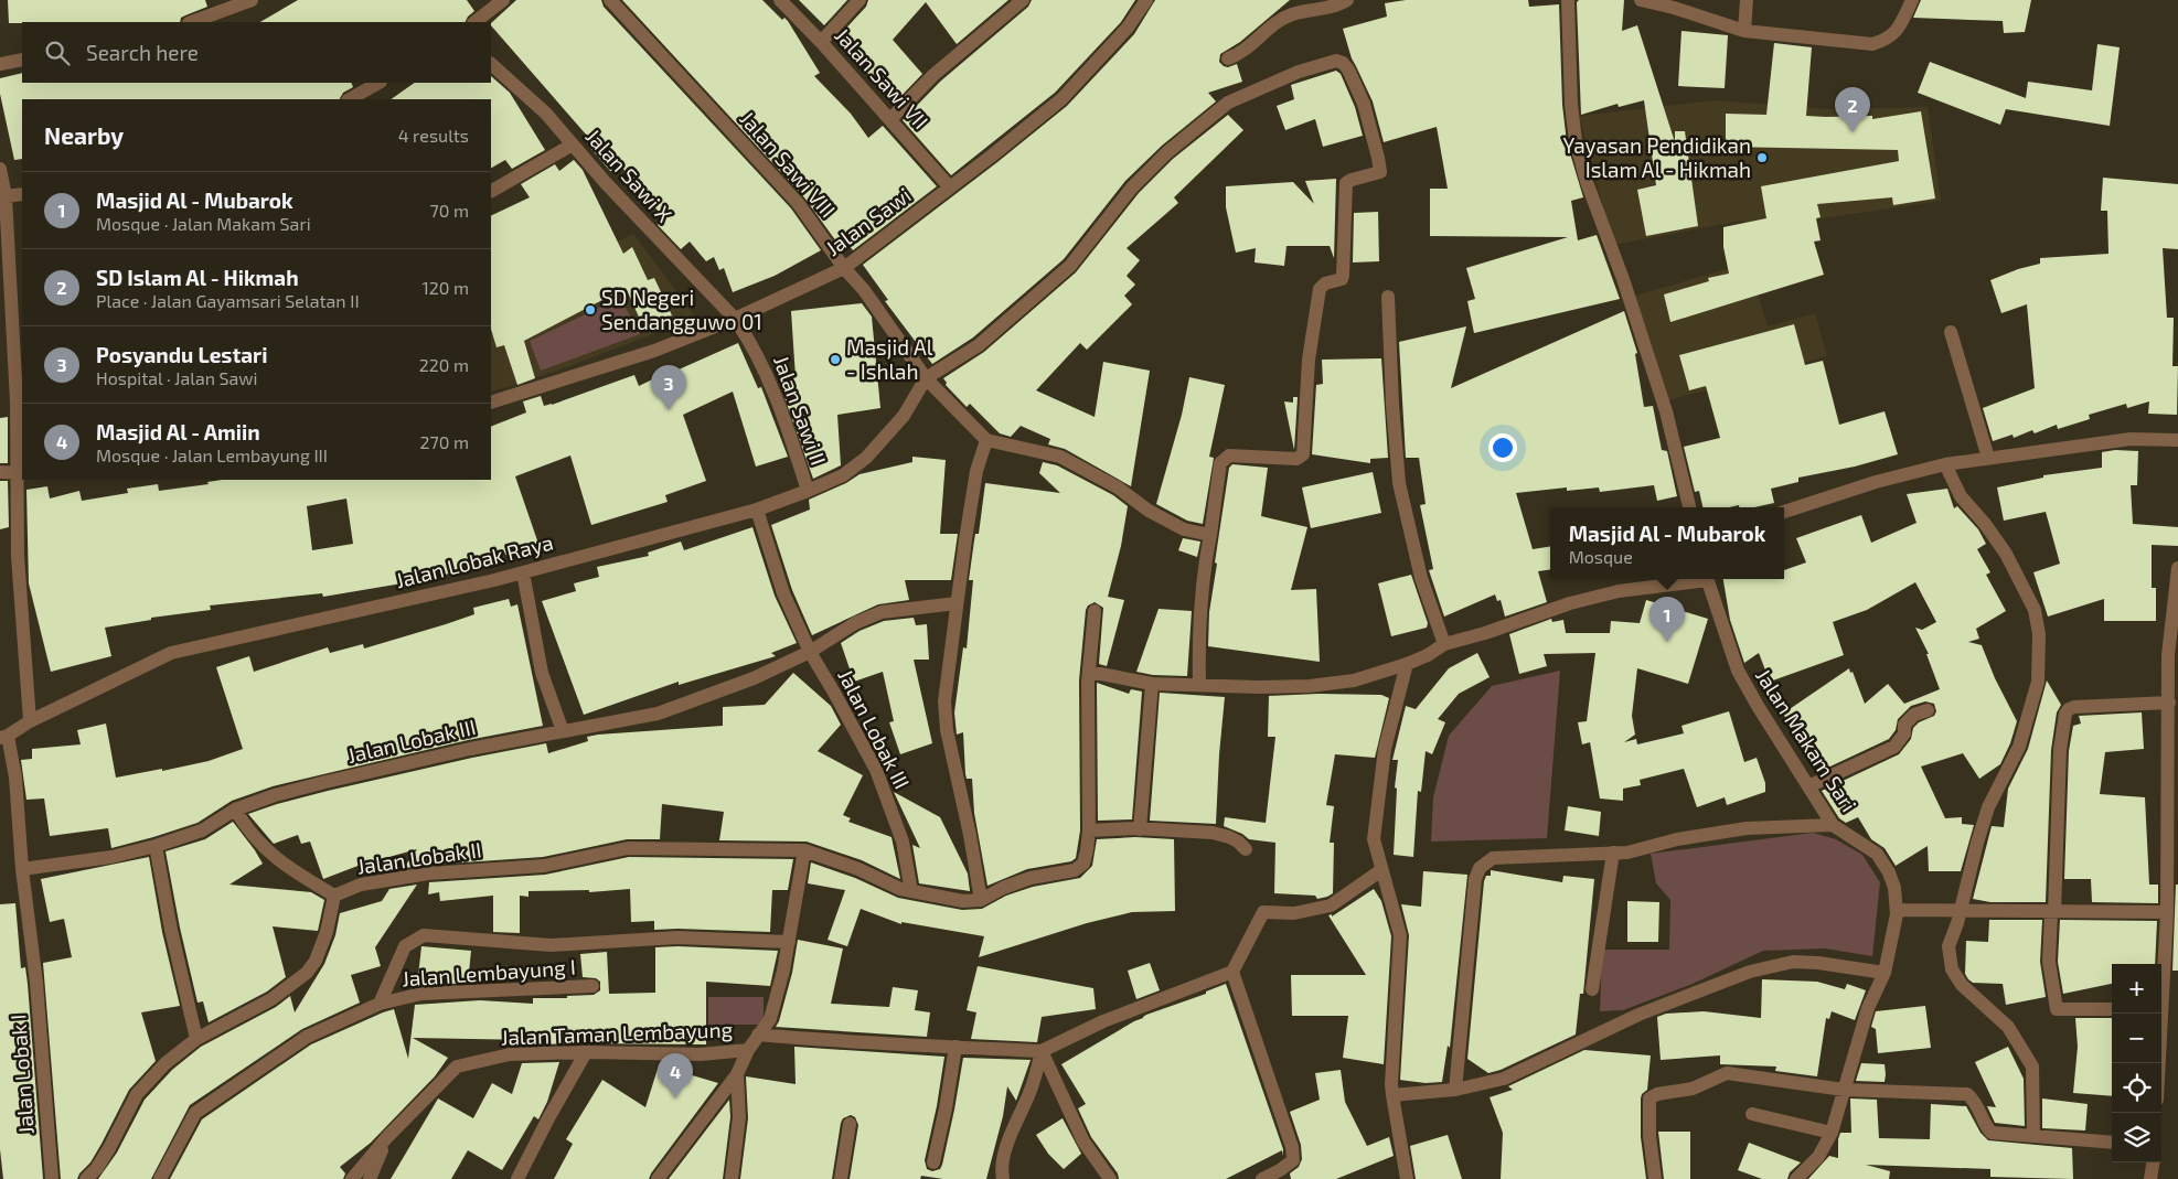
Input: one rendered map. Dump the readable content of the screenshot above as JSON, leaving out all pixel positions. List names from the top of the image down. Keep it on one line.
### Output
{"streets":{"street":["Jalan Sawi VII","Jalan Sawi VIII","Jalan Sawi X","Jalan Sawi","Jalan Sawi II","Jalan Lobak Raya","Jalan Lobak III","Jalan Makam Sari","Jalan Lobak II","Jalan Lembayung I","Jalan Taman Lembayung","Jalan Lobak I"]},"crossings":[["Jalan Sawi VII","Jalan Sawi"],["Jalan Sawi VIII","Jalan Sawi"],["Jalan Sawi VIII","Jalan Lobak Raya"],["Jalan Sawi X","Jalan Sawi"],["Jalan Sawi X","Jalan Sawi II"],["Jalan Sawi","Jalan Sawi II"],["Jalan Sawi II","Jalan Lobak Raya"],["Jalan Lobak Raya","Jalan Lobak III"],["Jalan Lobak Raya","Jalan Lobak I"],["Jalan Lobak III","Jalan Lobak II"],["Jalan Lobak III","Jalan Lobak I"]],"places":["Yayasan Pendidikan Islam Al - Hikmah","SD Negeri Sendangguwo 01","Masjid Al - Ishlah"],"page":{"search":"Search here","pins":["2","3","1","4"],"heading":["Nearby","4 results"],"list":[{"mark":"1","name":"Masjid Al - Mubarok","note":"Mosque · Jalan Makam Sari","value":"70 m"},{"mark":"2","name":"SD Islam Al - Hikmah","note":"Place · Jalan Gayamsari Selatan II","value":"120 m"},{"mark":"3","name":"Posyandu Lestari","note":"Hospital · Jalan Sawi","value":"220 m"},{"mark":"4","name":"Masjid Al - Amiin","note":"Mosque · Jalan Lembayung III","value":"270 m"}],"popup":["Masjid Al - Mubarok","Mosque"],"map_buttons":["+","−"]}}
